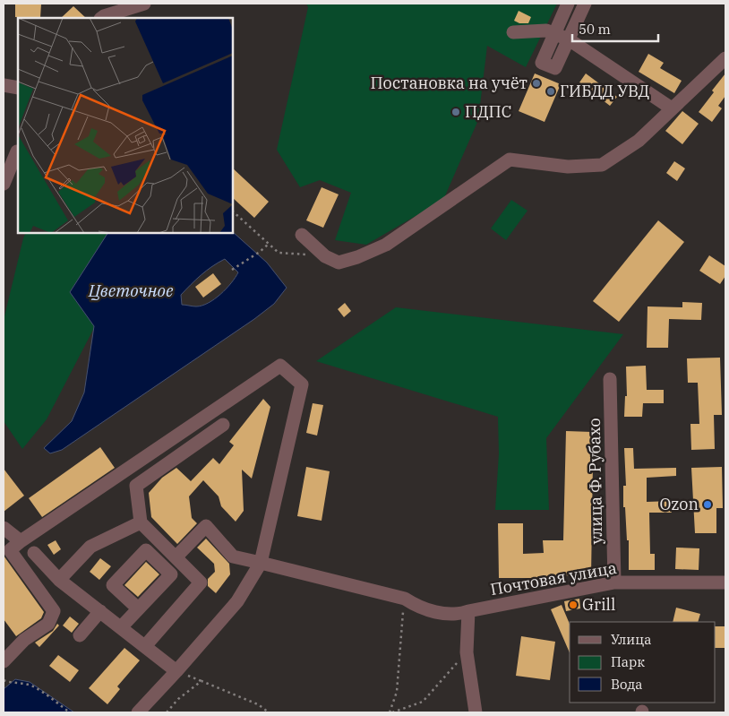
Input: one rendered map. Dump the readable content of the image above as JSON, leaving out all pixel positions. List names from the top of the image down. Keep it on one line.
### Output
{"streets":{"street":["улица Ф. Рубахо","Почтовая улица"]},"crossings":[["улица Ф. Рубахо","Почтовая улица"]],"water":["Цветочное"],"places":["Постановка на учёт","ГИБДД УВД","ПДПС","Ozon","Grill"],"legend":["Улица","Парк","Вода"],"scale_bar":"50 m"}
